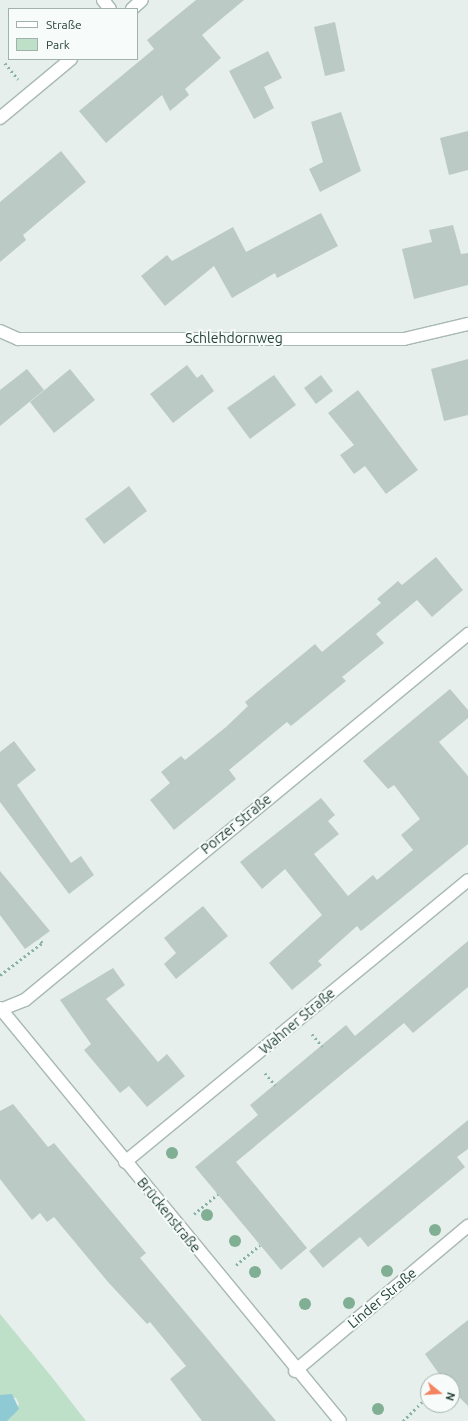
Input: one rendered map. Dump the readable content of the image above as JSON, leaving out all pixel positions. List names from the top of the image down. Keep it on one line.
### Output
{"streets":{"street":["Schlehdornweg","Porzer Straße","Wahner Straße","Brückenstraße","Linder Straße"]},"crossings":[["Porzer Straße","Brückenstraße"],["Wahner Straße","Brückenstraße"],["Brückenstraße","Linder Straße"]],"legend":["Straße","Park"],"north":"right"}
